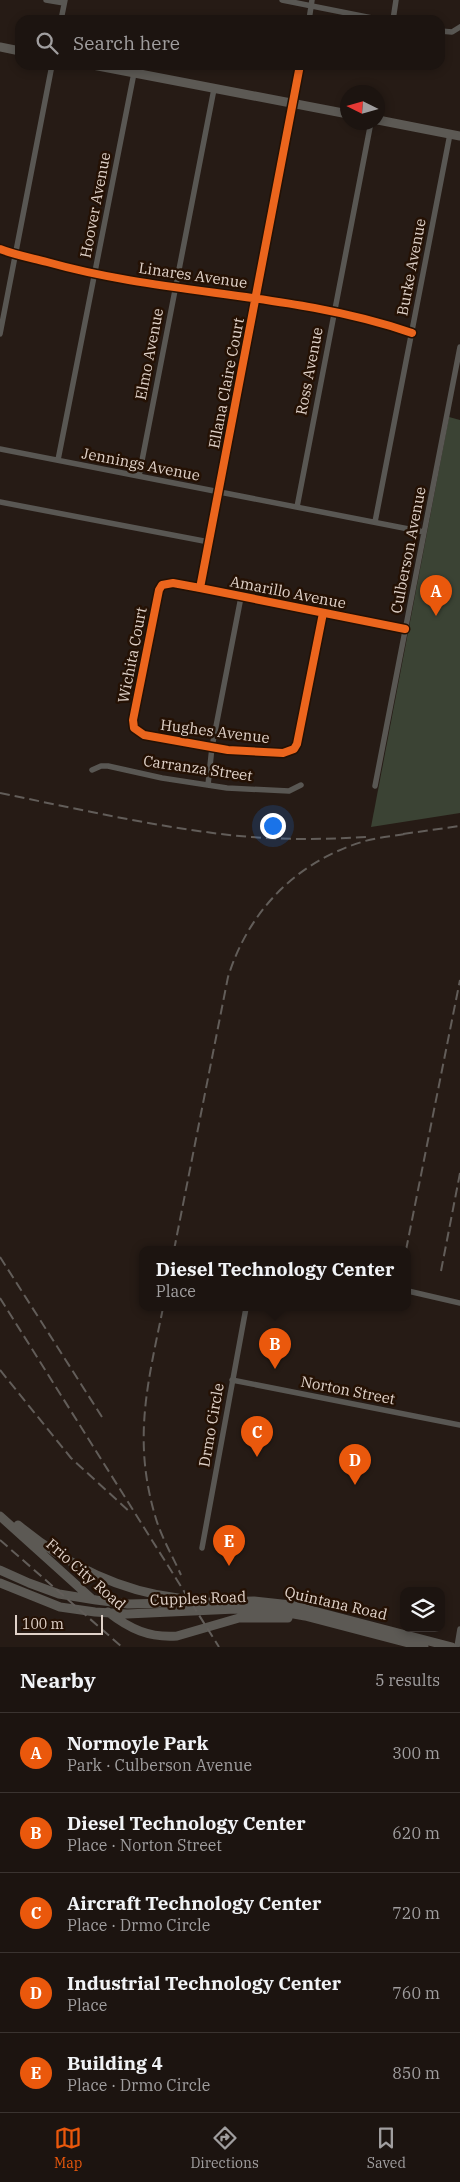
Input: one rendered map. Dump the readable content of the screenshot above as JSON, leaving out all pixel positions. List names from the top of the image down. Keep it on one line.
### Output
{"streets":{"main road":["Frio City Road","Cupples Road","Quintana Road"],"street":["Hoover Avenue","Burke Avenue","Linares Avenue","Elmo Avenue","Ross Avenue","Ellana Claire Court","Jennings Avenue","Culberson Avenue","Amarillo Avenue","Wichita Court","Hughes Avenue","Carranza Street","Norton Street","Drmo Circle"]},"crossings":[["Hoover Avenue","Linares Avenue"],["Hoover Avenue","Jennings Avenue"],["Burke Avenue","Linares Avenue"],["Burke Avenue","Jennings Avenue"],["Linares Avenue","Elmo Avenue"],["Linares Avenue","Ross Avenue"],["Linares Avenue","Ellana Claire Court"],["Elmo Avenue","Jennings Avenue"],["Ross Avenue","Jennings Avenue"],["Ellana Claire Court","Jennings Avenue"],["Ellana Claire Court","Amarillo Avenue"],["Jennings Avenue","Culberson Avenue"],["Culberson Avenue","Amarillo Avenue"],["Amarillo Avenue","Wichita Court"],["Amarillo Avenue","Hughes Avenue"],["Wichita Court","Hughes Avenue"],["Norton Street","Drmo Circle"],["Frio City Road","Cupples Road"],["Frio City Road","Quintana Road"],["Cupples Road","Quintana Road"]],"scale_bar":"100 m","north":"left","page":{"search":"Search here","pins":["A","B","C","D","E"],"popup":["Diesel Technology Center","Place"],"scale":"100 m","heading":["Nearby","5 results"],"list":[{"mark":"A","name":"Normoyle Park","note":"Park · Culberson Avenue","value":"300 m"},{"mark":"B","name":"Diesel Technology Center","note":"Place · Norton Street","value":"620 m"},{"mark":"C","name":"Aircraft Technology Center","note":"Place · Drmo Circle","value":"720 m"},{"mark":"D","name":"Industrial Technology Center","note":"Place","value":"760 m"},{"mark":"E","name":"Building 4","note":"Place · Drmo Circle","value":"850 m"}],"nav":["Map","Directions","Saved"]}}
